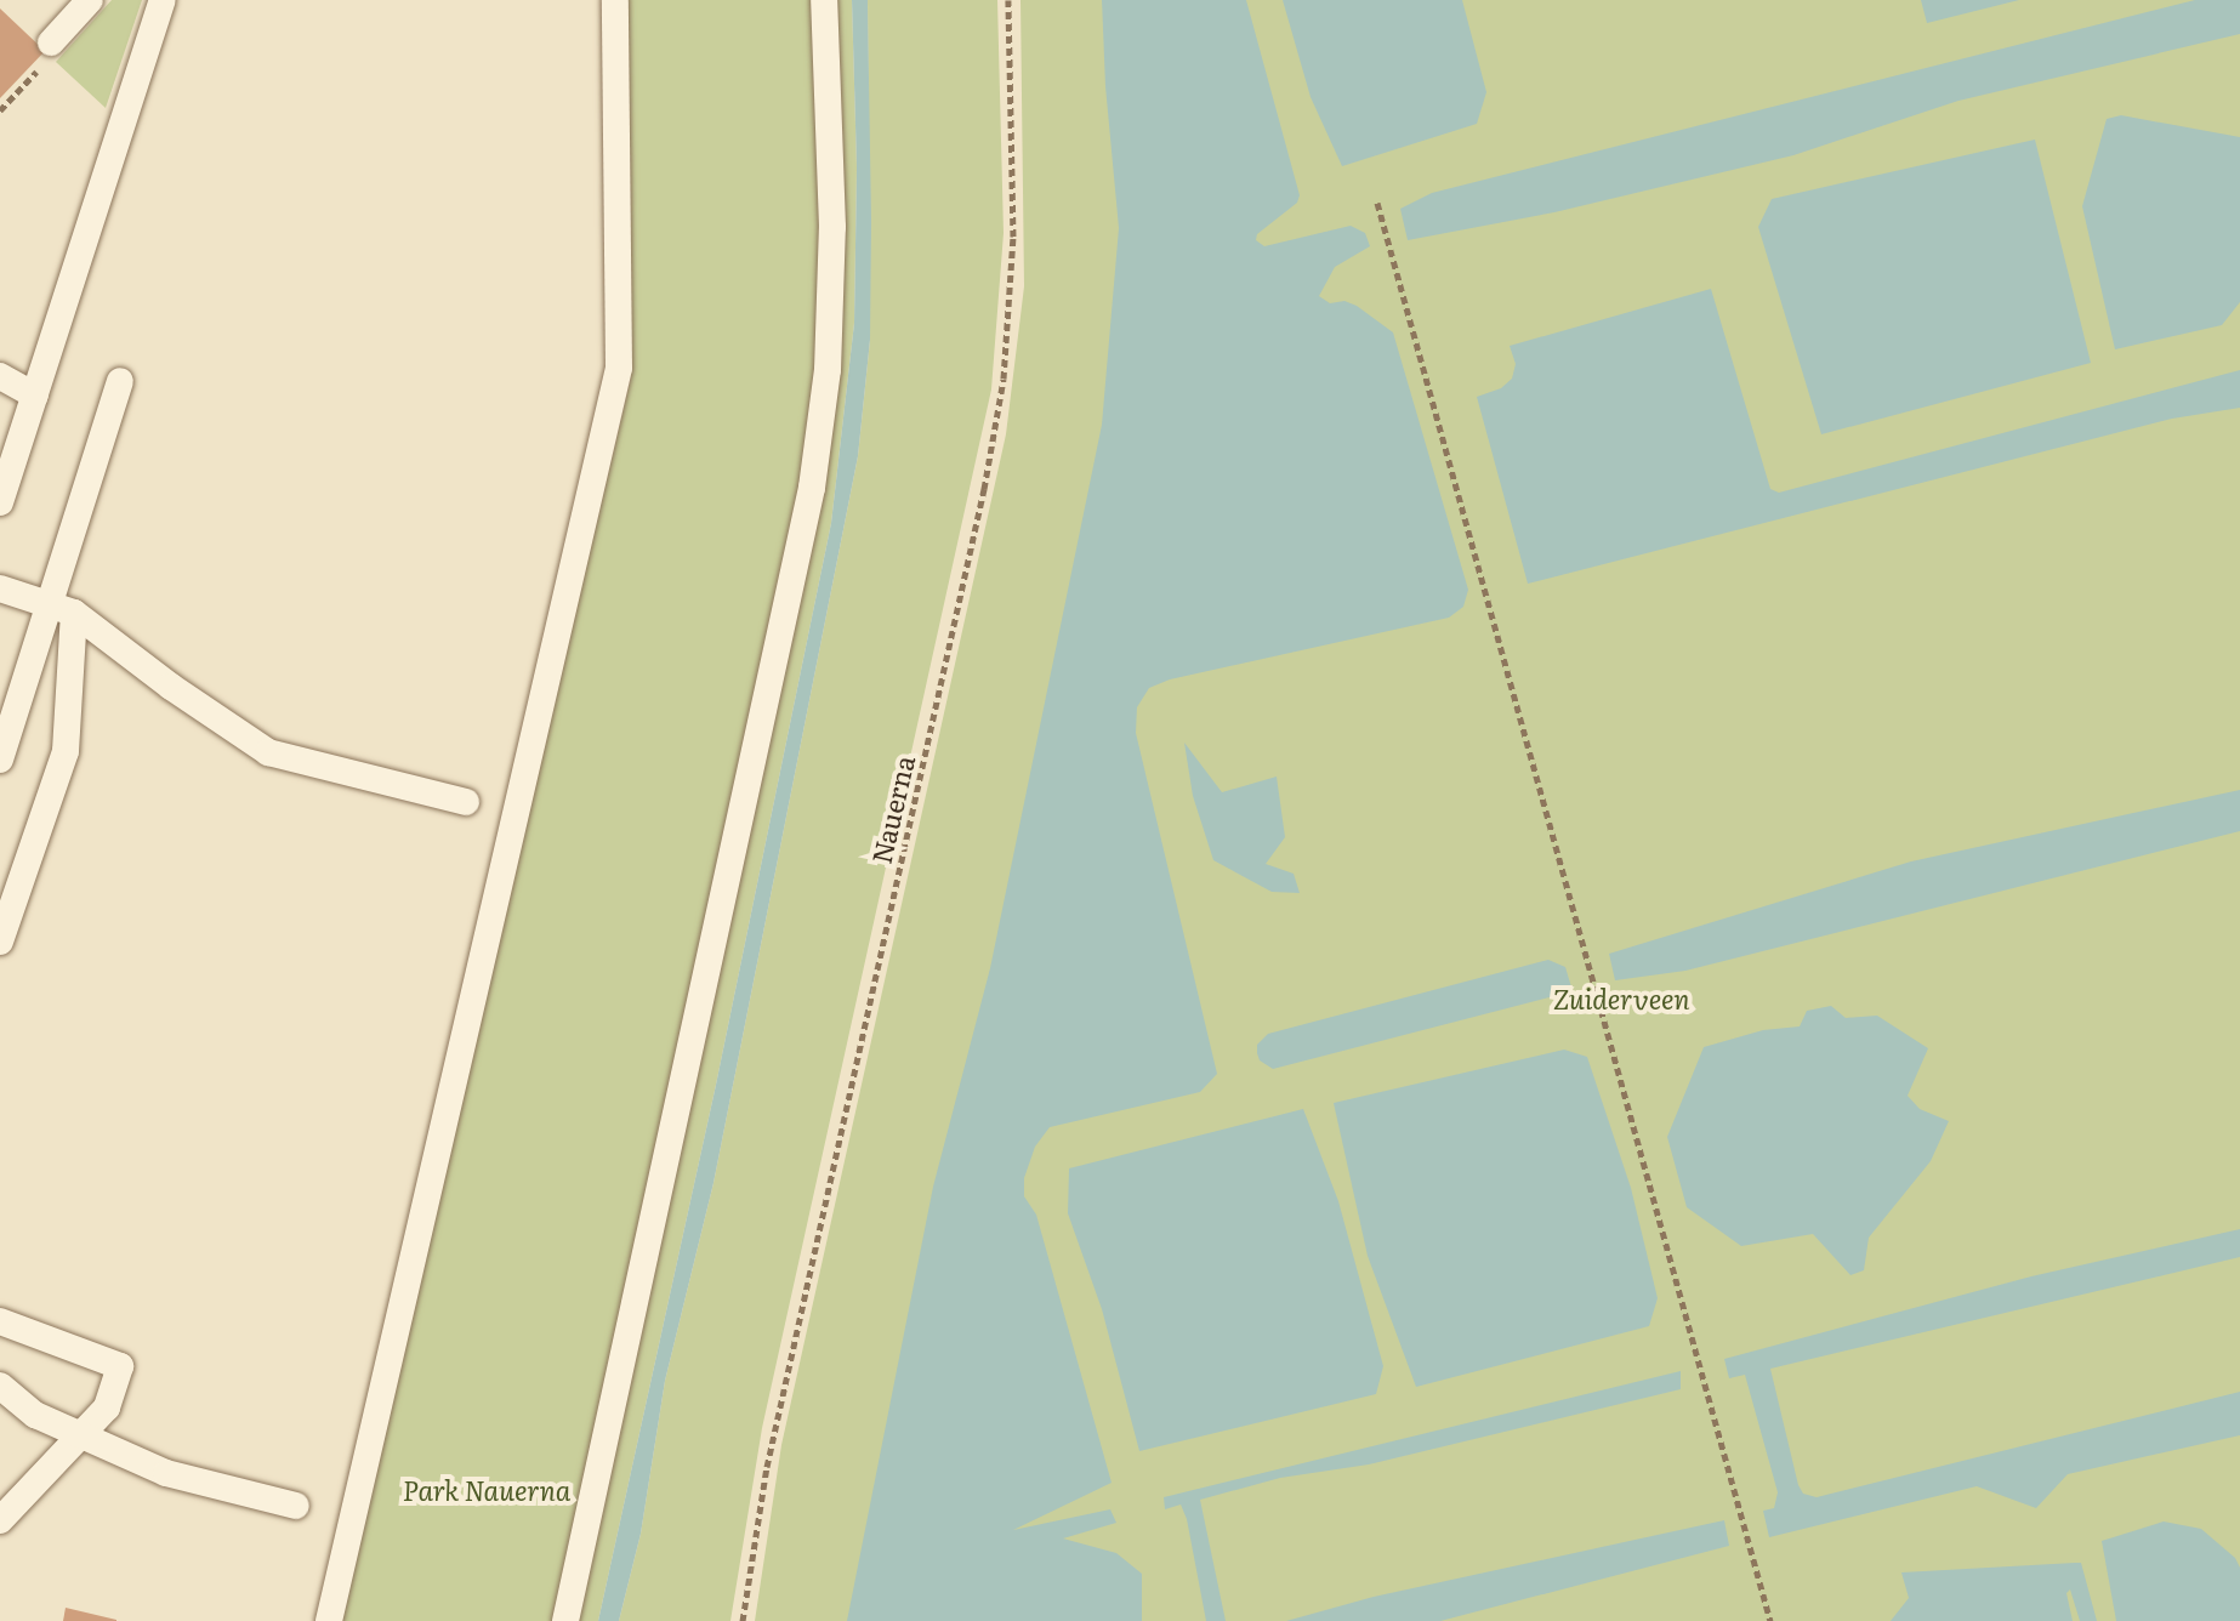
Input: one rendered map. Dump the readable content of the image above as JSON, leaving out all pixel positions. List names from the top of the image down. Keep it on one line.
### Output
{"streets":{"path":["Nauerna"]},"parks":["Zuiderveen","Park Nauerna"]}
